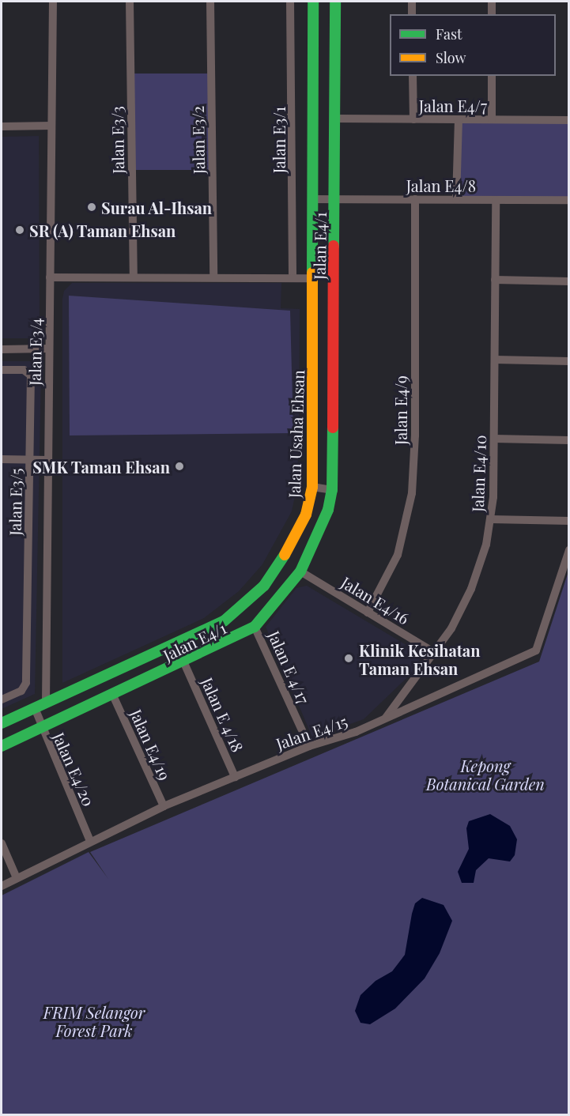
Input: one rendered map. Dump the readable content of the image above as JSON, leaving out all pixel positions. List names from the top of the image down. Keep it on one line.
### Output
{"streets":{"street":["Jalan E4/7","Jalan E3/3","Jalan E3/2","Jalan E3/1","Jalan E4/8","Jalan E4/1","Jalan E3/4","Jalan E4/9","Jalan Usaha Ehsan","Jalan E4/10","Jalan E3/5","Jalan E4/16","Jalan E 4/17","Jalan E 4/18","Jalan E4/15","Jalan E4/19","Jalan E4/20"]},"crossings":[["Jalan E4/7","Jalan E4/1"],["Jalan E4/8","Jalan E4/1"],["Jalan E4/8","Jalan E4/9"],["Jalan E4/8","Jalan Usaha Ehsan"],["Jalan E4/8","Jalan E4/10"],["Jalan E4/1","Jalan E4/16"],["Jalan E4/1","Jalan E 4/17"],["Jalan E4/1","Jalan E 4/18"],["Jalan E4/1","Jalan E4/19"],["Jalan E4/1","Jalan E4/20"],["Jalan E3/4","Jalan Usaha Ehsan"],["Jalan E4/9","Jalan E4/16"],["Jalan Usaha Ehsan","Jalan E4/20"],["Jalan E4/10","Jalan E4/16"],["Jalan E4/10","Jalan E4/15"],["Jalan E 4/17","Jalan E4/15"],["Jalan E 4/18","Jalan E4/15"],["Jalan E4/15","Jalan E4/19"],["Jalan E4/15","Jalan E4/20"]],"parks":["Kepong Botanical Garden","FRIM Selangor Forest Park"],"places":["Surau Al-Ihsan","SR (A) Taman Ehsan","SMK Taman Ehsan","Klinik Kesihatan Taman Ehsan"],"legend":["Fast","Slow"]}
